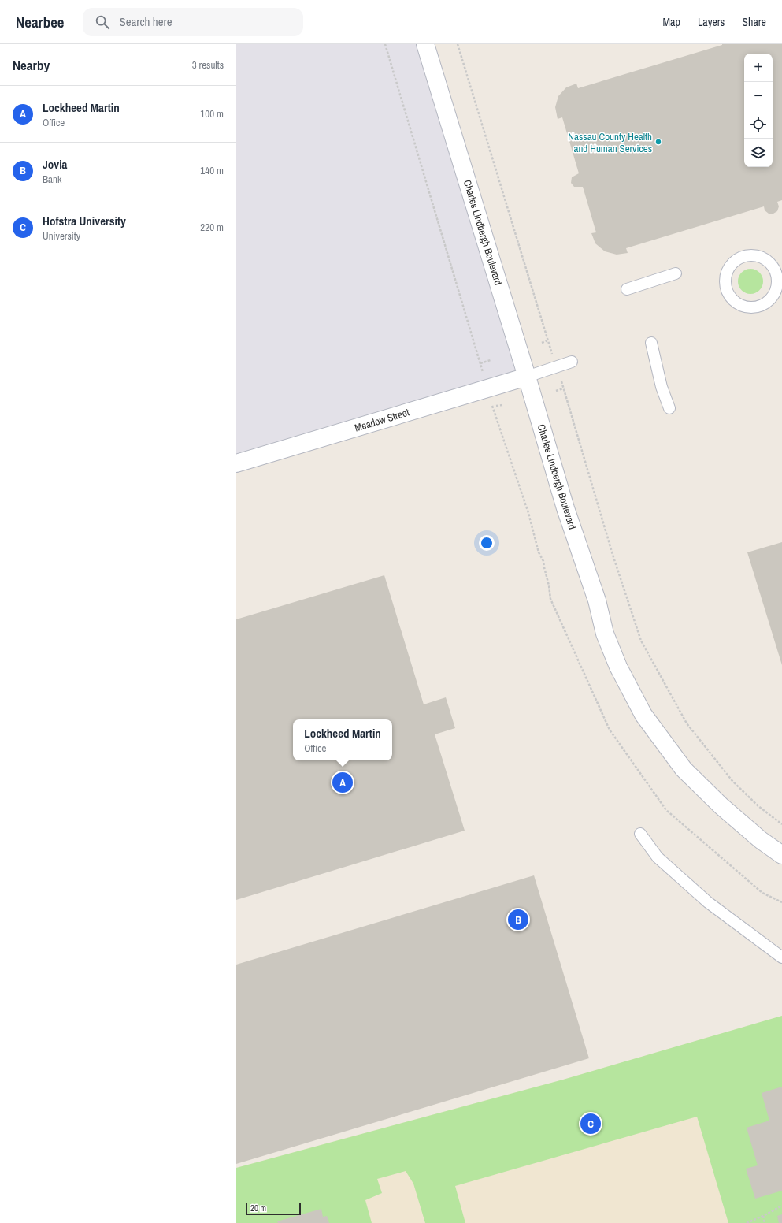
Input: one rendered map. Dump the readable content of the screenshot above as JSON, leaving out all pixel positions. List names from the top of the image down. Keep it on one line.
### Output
{"streets":{"street":["Charles Lindbergh Boulevard","Meadow Street"]},"crossings":[["Charles Lindbergh Boulevard","Meadow Street"]],"places":["Nassau County Health and Human Services"],"scale_bar":"20 m","page":{"header":"Nearbee","search":"Search here","nav":["Map","Layers","Share"],"heading":["Nearby","3 results"],"map_buttons":["+","−"],"list":[{"mark":"A","name":"Lockheed Martin","note":"Office","value":"100 m"},{"mark":"B","name":"Jovia","note":"Bank","value":"140 m"},{"mark":"C","name":"Hofstra University","note":"University","value":"220 m"}],"popup":["Lockheed Martin","Office"],"pins":["A","B","C"],"scale":"20 m"}}
